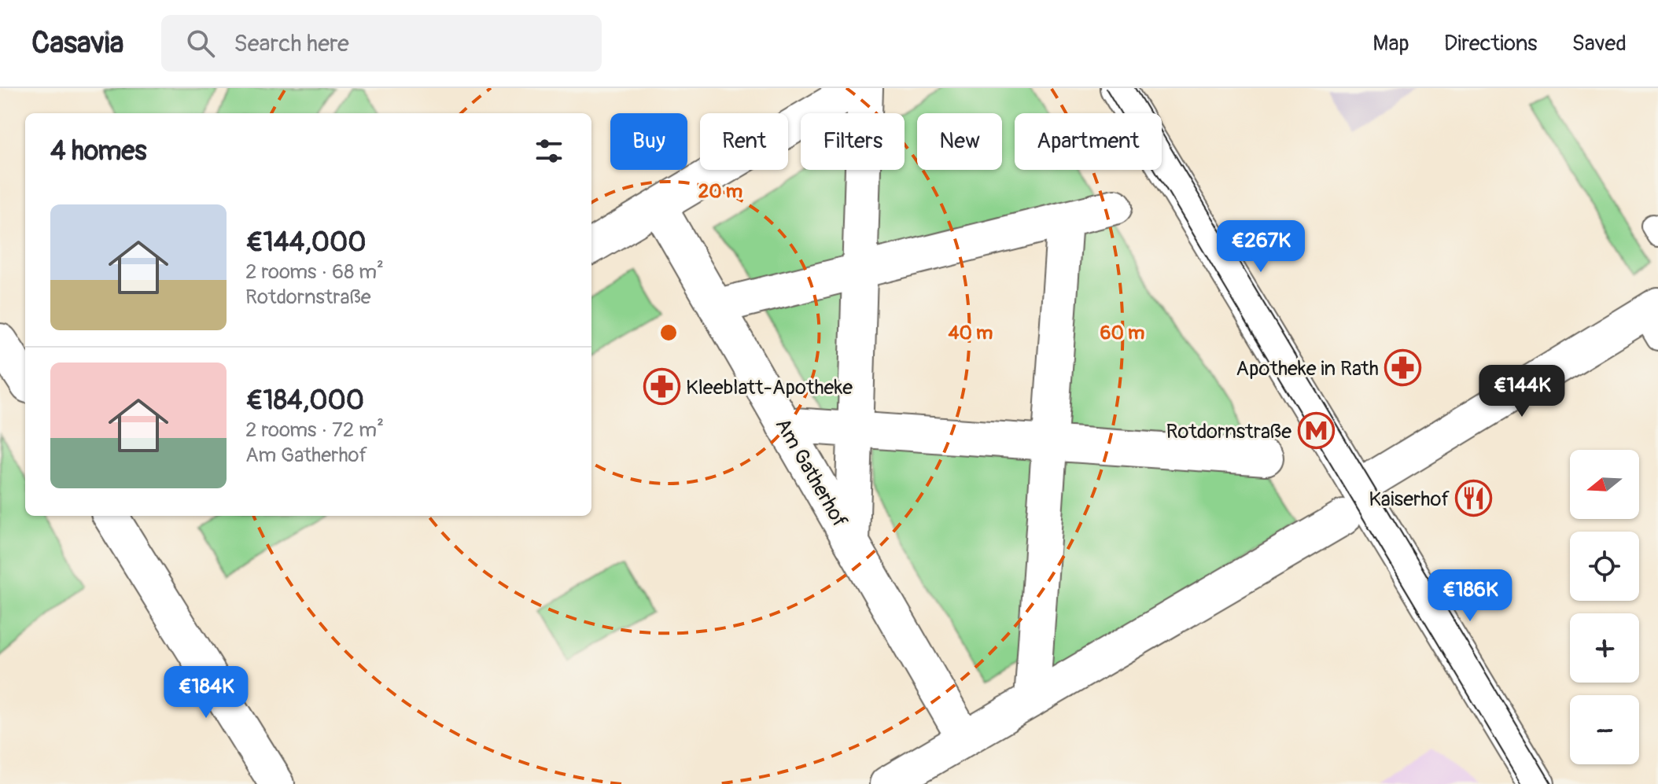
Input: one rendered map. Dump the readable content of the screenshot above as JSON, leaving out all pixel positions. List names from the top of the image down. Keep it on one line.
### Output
{"streets":{"street":["Am Gatherhof"]},"places":{"pharmacy":["Apotheke in Rath","Kleeblatt-Apotheke"],"metro station":["Rotdornstraße"],"restaurant":["Kaiserhof"]},"north":"left","page":{"header":"Casavia","search":"Search here","nav":["Map","Directions","Saved"],"chip":["Buy","Rent","Filters","New","Apartment"],"heading":"4 homes","list":[{"name":"€144,000","note":"2 rooms · 68 m² · Rotdornstraße"},{"name":"€184,000","note":"2 rooms · 72 m² · Am Gatherhof"}],"price":["€267K","€144K","€186K","€184K"],"map_buttons":["+","−"]},"rings":["20 m","40 m","60 m"]}
